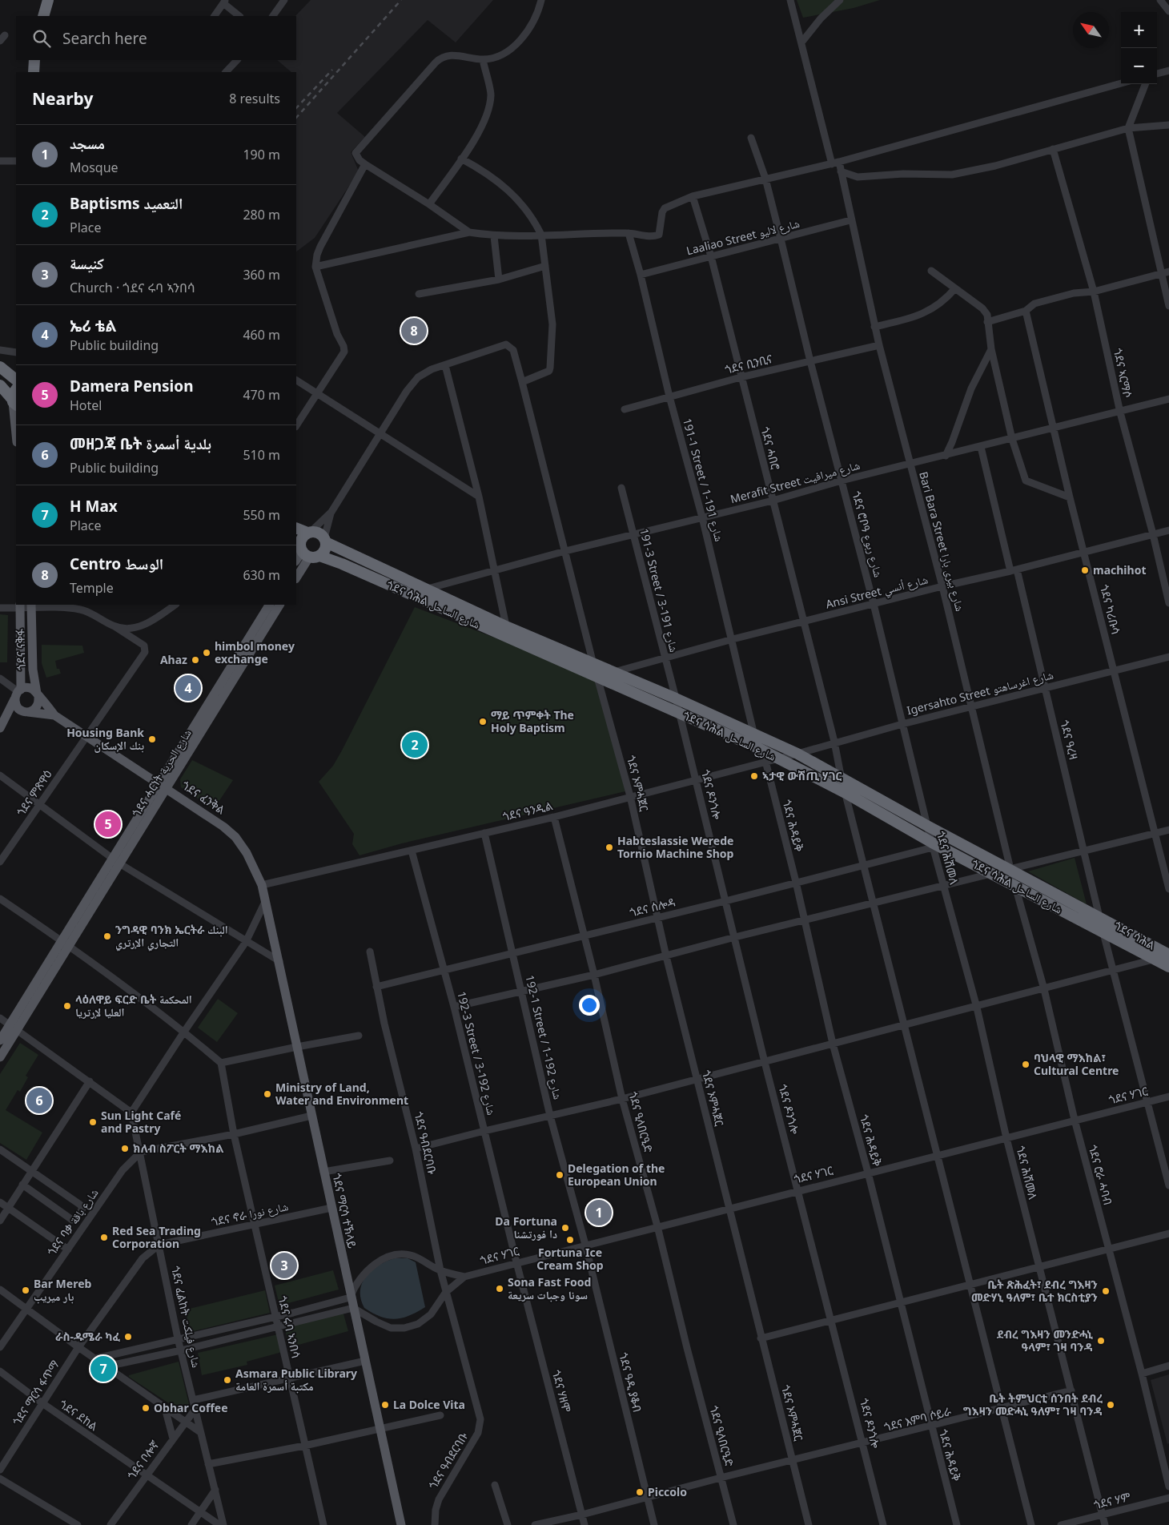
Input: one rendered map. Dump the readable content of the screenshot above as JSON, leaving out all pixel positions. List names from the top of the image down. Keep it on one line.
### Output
{"streets":{"highway":["ጎደና ሳሕል شارع الساحل","ጎደና ሳሕል"],"main road":["ጎደና ናቅፋ","ጎደና ሓርነት شارع الحرية","ጎደና ፈንቅል","ጎደና ማርሳ ተኽላይ"],"street":["Laaliao Street شارع لاليو","ጎደና ቢንቢና","ጎደና ኣርማሶ","ጎደና ሓበሮ","191-1 Street / شارع 191-1","Merafit Street شارع ميرافيت","ጎደና ሮቦዓ شارع ربوع","Bari Bara Street شارع بيرى بارا","191-3 Street / شارع 191-3","Ansi Street شارع أنسي","ጎደና ካሪቡሳ","Igersahto Street شارع اغرساهتو","ጎደና ዓረዛ","ጎደና ኦምሓጀር","ጎደና ምጽዋዕ","ጎደና ዶንጎሎ","ጎደና ዓንዲል","ጎደና ሕዳይቅ","ጎደና ሕሽመለ","ጎደና ሰሎዳ","192-1 Street / شارع 192-1","192-3 Street / شارع 192-3","ጎደና ሃገር","ጎደና ዒላበርዒድ","ጎደና ዓብደርባቡ","ጎደና ሮራ ሓባብ","ጎደና ኖራ شارع نورا","ጎደና ባቃ شارع باقة","ጎደና ፈልከት شارع فيلكت","ጎደና ሩባ ኣንበሳ","ጎደና ዓዲ ያቆብ","ጎደና ሃዘሞ","ጎደና ማርሳ ፋጥማ","ጎደና ደከል","ጎደና እምባ ሶይራ","ጎደና ቦሎኛ","ጎደና ሃም"]},"crossings":[["Laaliao Street شارع لاليو","ጎደና ሓበሮ"],["Laaliao Street شارع لاليو","191-1 Street / شارع 191-1"],["Laaliao Street شارع لاليو","ጎደና ሮቦዓ شارع ربوع"],["Laaliao Street شارع لاليو","Bari Bara Street شارع بيرى بارا"],["ጎደና ቢንቢና","ጎደና ሓበሮ"],["ጎደና ቢንቢና","191-1 Street / شارع 191-1"],["ጎደና ቢንቢና","ጎደና ሮቦዓ شارع ربوع"],["ጎደና ቢንቢና","Bari Bara Street شارع بيرى بارا"],["ጎደና ኣርማሶ","Merafit Street شارع ميرافيت"],["ጎደና ኣርማሶ","Ansi Street شارع أنسي"],["ጎደና ሓበሮ","Merafit Street شارع ميرافيت"],["ጎደና ሓበሮ","Ansi Street شارع أنسي"],["ጎደና ሓበሮ","ጎደና ሳሕል شارع الساحل"],["ጎደና ሓበሮ","Igersahto Street شارع اغرساهتو"],["ጎደና ሓበሮ","ጎደና ሰሎዳ"],["ጎደና ሓበሮ","ጎደና ሃገር"],["ጎደና ሓበሮ","ጎደና እምባ ሶይራ"],["191-1 Street / شارع 191-1","Merafit Street شارع ميرافيت"],["191-1 Street / شارع 191-1","Ansi Street شارع أنسي"],["191-1 Street / شارع 191-1","ጎደና ሳሕል شارع الساحل"],["Merafit Street شارع ميرافيت","ጎደና ሮቦዓ شارع ربوع"],["Merafit Street شارع ميرافيت","Bari Bara Street شارع بيرى بارا"],["Merafit Street شارع ميرافيت","191-3 Street / شارع 191-3"],["Merafit Street شارع ميرافيت","ጎደና ሳሕል شارع الساحل"],["Merafit Street شارع ميرافيت","ጎደና ካሪቡሳ"],["Merafit Street شارع ميرافيت","ጎደና ዓረዛ"],["Merafit Street شارع ميرافيت","ጎደና ኦምሓጀር"],["ጎደና ሮቦዓ شارع ربوع","Ansi Street شارع أنسي"],["ጎደና ሮቦዓ شارع ربوع","ጎደና ሳሕል شارع الساحل"],["ጎደና ሮቦዓ شارع ربوع","Igersahto Street شارع اغرساهتو"],["ጎደና ሮቦዓ شارع ربوع","ጎደና ሕሽመለ"],["Bari Bara Street شارع بيرى بارا","Ansi Street شارع أنسي"],["Bari Bara Street شارع بيرى بارا","ጎደና ሳሕል شارع الساحل"],["Bari Bara Street شارع بيرى بارا","Igersahto Street شارع اغرساهتو"],["Bari Bara Street شارع بيرى بارا","ጎደና ሮራ ሓባብ"],["191-3 Street / شارع 191-3","Ansi Street شارع أنسي"],["191-3 Street / شارع 191-3","ጎደና ሳሕል شارع الساحل"],["191-3 Street / شارع 191-3","ጎደና ዶንጎሎ"],["Ansi Street شارع أنسي","ጎደና ሳሕል شارع الساحل"],["Ansi Street شارع أنسي","ጎደና ካሪቡሳ"],["Ansi Street شارع أنسي","ጎደና ዓረዛ"],["Ansi Street شارع أنسي","ጎደና ኦምሓጀር"],["ጎደና ሳሕል شارع الساحل","Igersahto Street شارع اغرساهتو"],["ጎደና ሳሕል شارع الساحل","ጎደና ዓረዛ"],["ጎደና ሳሕል شارع الساحل","ጎደና ኦምሓጀር"],["ጎደና ሳሕል شارع الساحل","ጎደና ዶንጎሎ"],["ጎደና ሳሕል شارع الساحل","ጎደና ዓንዲል"],["ጎደና ሳሕል شارع الساحل","ጎደና ሕሽመለ"],["ጎደና ሳሕል شارع الساحل","ጎደና ሰሎዳ"],["ጎደና ሳሕል شارع الساحل","ጎደና ሳሕል"],["ጎደና ሳሕል شارع الساحل","ጎደና ሮራ ሓባብ"],["ጎደና ካሪቡሳ","Igersahto Street شارع اغرساهتو"],["ጎደና ናቅፋ","ጎደና ምጽዋዕ"],["ጎደና ናቅፋ","ጎደና ፈንቅል"],["Igersahto Street شارع اغرساهتو","ጎደና ዓረዛ"],["Igersahto Street شارع اغرساهتو","ጎደና ዓንዲል"],["ጎደና ዓረዛ","ጎደና ሳሕል"],["ጎደና ዓረዛ","ጎደና ሃገር"],["ጎደና ሓርነት شارع الحرية","ጎደና ፈንቅል"],["ጎደና ኦምሓጀር","ጎደና ዓንዲል"],["ጎደና ኦምሓጀር","ጎደና ሰሎዳ"],["ጎደና ኦምሓጀር","ጎደና ሃገር"],["ጎደና ኦምሓጀር","ጎደና እምባ ሶይራ"],["ጎደና ምጽዋዕ","ጎደና ፈንቅል"],["ጎደና ዶንጎሎ","ጎደና ዓንዲል"],["ጎደና ዶንጎሎ","ጎደና ሰሎዳ"],["ጎደና ዶንጎሎ","ጎደና ሃገር"],["ጎደና ዶንጎሎ","ጎደና እምባ ሶይራ"],["ጎደና ፈንቅል","ጎደና ዓንዲል"],["ጎደና ፈንቅል","ጎደና ማርሳ ተኽላይ"],["ጎደና ዓንዲል","ጎደና ሕዳይቅ"],["ጎደና ዓንዲል","192-1 Street / شارع 192-1"],["ጎደና ዓንዲል","192-3 Street / شارع 192-3"],["ጎደና ዓንዲል","ጎደና ዒላበርዒድ"],["ጎደና ሕዳይቅ","ጎደና ሰሎዳ"],["ጎደና ሕዳይቅ","ጎደና ሃገር"],["ጎደና ሕዳይቅ","ጎደና እምባ ሶይራ"],["ጎደና ሕሽመለ","ጎደና ሰሎዳ"],["ጎደና ሕሽመለ","ጎደና ሃገር"],["ጎደና ሕሽመለ","ጎደና እምባ ሶይራ"],["ጎደና ሕሽመለ","ጎደና ሃም"],["ጎደና ሰሎዳ","192-1 Street / شارع 192-1"],["ጎደና ሰሎዳ","192-3 Street / شارع 192-3"],["ጎደና ሰሎዳ","ጎደና ዒላበርዒድ"],["ጎደና ሰሎዳ","ጎደና ዓብደርባቡ"],["192-1 Street / شارع 192-1","ጎደና ሃገር"],["192-1 Street / شارع 192-1","ጎደና ዓዲ ያቆብ"],["192-3 Street / شارع 192-3","ጎደና ሃገር"],["192-3 Street / شارع 192-3","ጎደና ሃዘሞ"],["ጎደና ሃገር","ጎደና ዒላበርዒድ"],["ጎደና ሃገር","ጎደና ሮራ ሓባብ"],["ጎደና ሃገር","ጎደና ዓዲ ያቆብ"],["ጎደና ሃገር","ጎደና ሃዘሞ"],["ጎደና ዒላበርዒድ","ጎደና እምባ ሶይራ"],["ጎደና ዓብደርባቡ","ጎደና ማርሳ ተኽላይ"],["ጎደና ማርሳ ተኽላይ","ጎደና ኖራ شارع نورا"],["ጎደና ኖራ شارع نورا","ጎደና ፈልከት شارع فيلكت"],["ጎደና ኖራ شارع نورا","ጎደና ሩባ ኣንበሳ"],["ጎደና ኖራ شارع نورا","ጎደና ማርሳ ፋጥማ"],["ጎደና ባቃ شارع باقة","ጎደና ፈልከት شارع فيلكت"],["ጎደና ፈልከት شارع فيلكت","ጎደና ቦሎኛ"],["ጎደና ዓዲ ያቆብ","ጎደና እምባ ሶይራ"],["ጎደና ሃዘሞ","ጎደና እምባ ሶይራ"],["ጎደና ማርሳ ፋጥማ","ጎደና ደከል"],["ጎደና ደከል","ጎደና ቦሎኛ"]],"places":["machihot","himbol money exchange","Ahaz","ማይ ጥምቀት The Holy Baptism","Housing Bank بنك الإسكان","ኣታዊ ውሽጢ ሃገር","Habteslassie Werede Tornio Machine Shop","ንግዳዊ ባንክ ኤርትራ البنك التجاري الإرتري","ላዕለዋይ ፍርድ ቤት المحكمة العليا لإرتريا","ባህላዊ ማእከል፣ Cultural Centre","Ministry of Land, Water and Environment","Sun Light Café and Pastry","ክለብ ስፖርት ማእከል","Delegation of the European Union","Da Fortuna دا فورتشنا","Red Sea Trading Corporation","Fortuna Ice Cream Shop","Sona Fast Food سونا وجبات سريعة","Bar Mereb بار ميريب","ቤት ጽሕፈት፣ ደብረ ግእዛን መድሃኒ ዓለም፣ ቤተ ክርስቲያን","ራስ-ዱሜራ ካፈ","ደብረ ግእዛን መንድሓኒ ዓላም፣ ገዛ ባንዳ","Asmara Public Library مكتبة أسمرة العامة","La Dolce Vita","ቤት ትምህርቲ ሰንበት ደብረ ግእዛን መድሓኒ ዓለም፣ ገዛ ባንዳ","Obhar Coffee","Piccolo"],"north":"top left","page":{"map_buttons":["+","−"],"search":"Search here","heading":["Nearby","8 results"],"list":[{"mark":"1","name":"مسجد","note":"Mosque","value":"190 m"},{"mark":"2","name":"Baptisms التعميد","note":"Place","value":"280 m"},{"mark":"3","name":"كنيسة","note":"Church · ጎደና ሩባ ኣንበሳ","value":"360 m"},{"mark":"4","name":"ኤሪ ቴል","note":"Public building","value":"460 m"},{"mark":"5","name":"Damera Pension","note":"Hotel","value":"470 m"},{"mark":"6","name":"መዘጋጃ ቤት بلدية أسمرة","note":"Public building","value":"510 m"},{"mark":"7","name":"H Max","note":"Place","value":"550 m"},{"mark":"8","name":"Centro الوسط","note":"Temple","value":"630 m"}],"pins":["8","4","2","5","6","1","3","7"]}}
